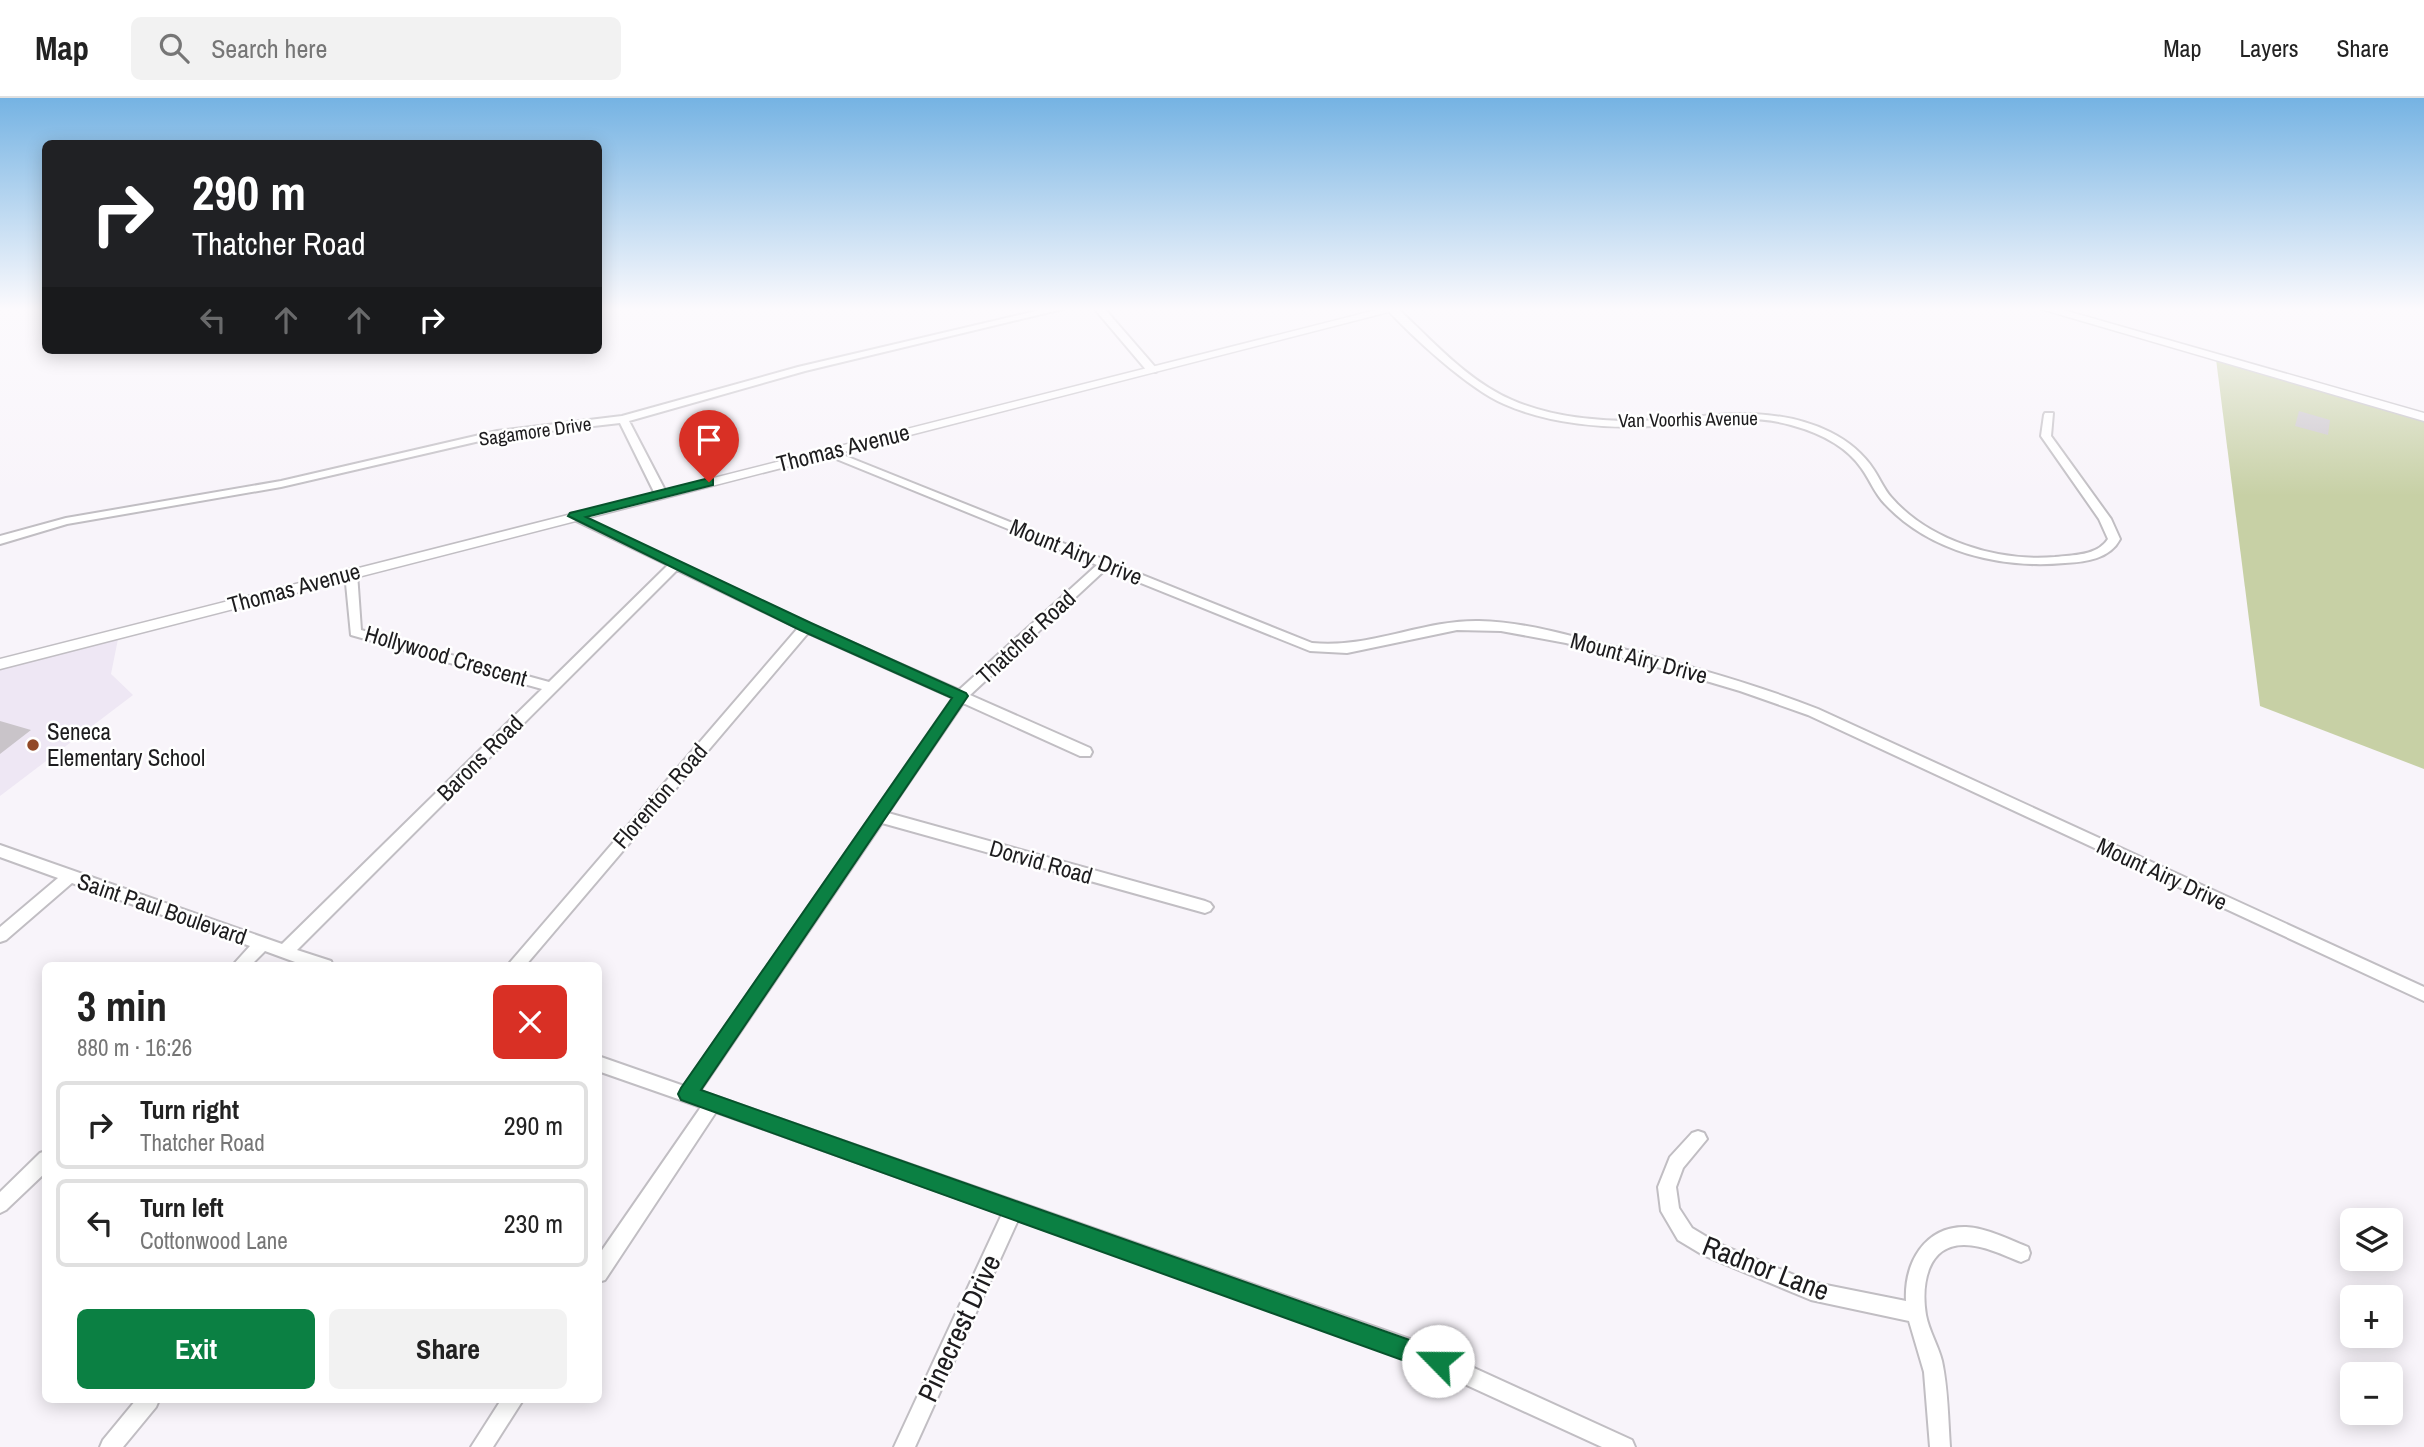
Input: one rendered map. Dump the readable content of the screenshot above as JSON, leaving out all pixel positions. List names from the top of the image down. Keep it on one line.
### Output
{"streets":{"main road":["Thomas Avenue"],"street":["Van Voorhis Avenue","Sagamore Drive","Mount Airy Drive","Thatcher Road","Hollywood Crescent","Barons Road","Florenton Road","Dorvid Road","Saint Paul Boulevard","Radnor Lane","Pinecrest Drive"]},"crossings":[["Thomas Avenue","Mount Airy Drive"],["Thomas Avenue","Hollywood Crescent"],["Mount Airy Drive","Thatcher Road"],["Thatcher Road","Dorvid Road"],["Hollywood Crescent","Barons Road"],["Barons Road","Saint Paul Boulevard"]],"places":["Seneca Elementary School"],"page":{"header":"Map","search":"Search here","nav":["Map","Layers","Share"],"turn":["290 m","Thatcher Road"],"heading":["3 min","880 m · 16:26"],"list":[{"name":"Turn right","note":"Thatcher Road","value":"290 m"},{"name":"Turn left","note":"Cottonwood Lane","value":"230 m"}],"map_buttons":["+","−"],"buttons":["Exit","Share"]}}
